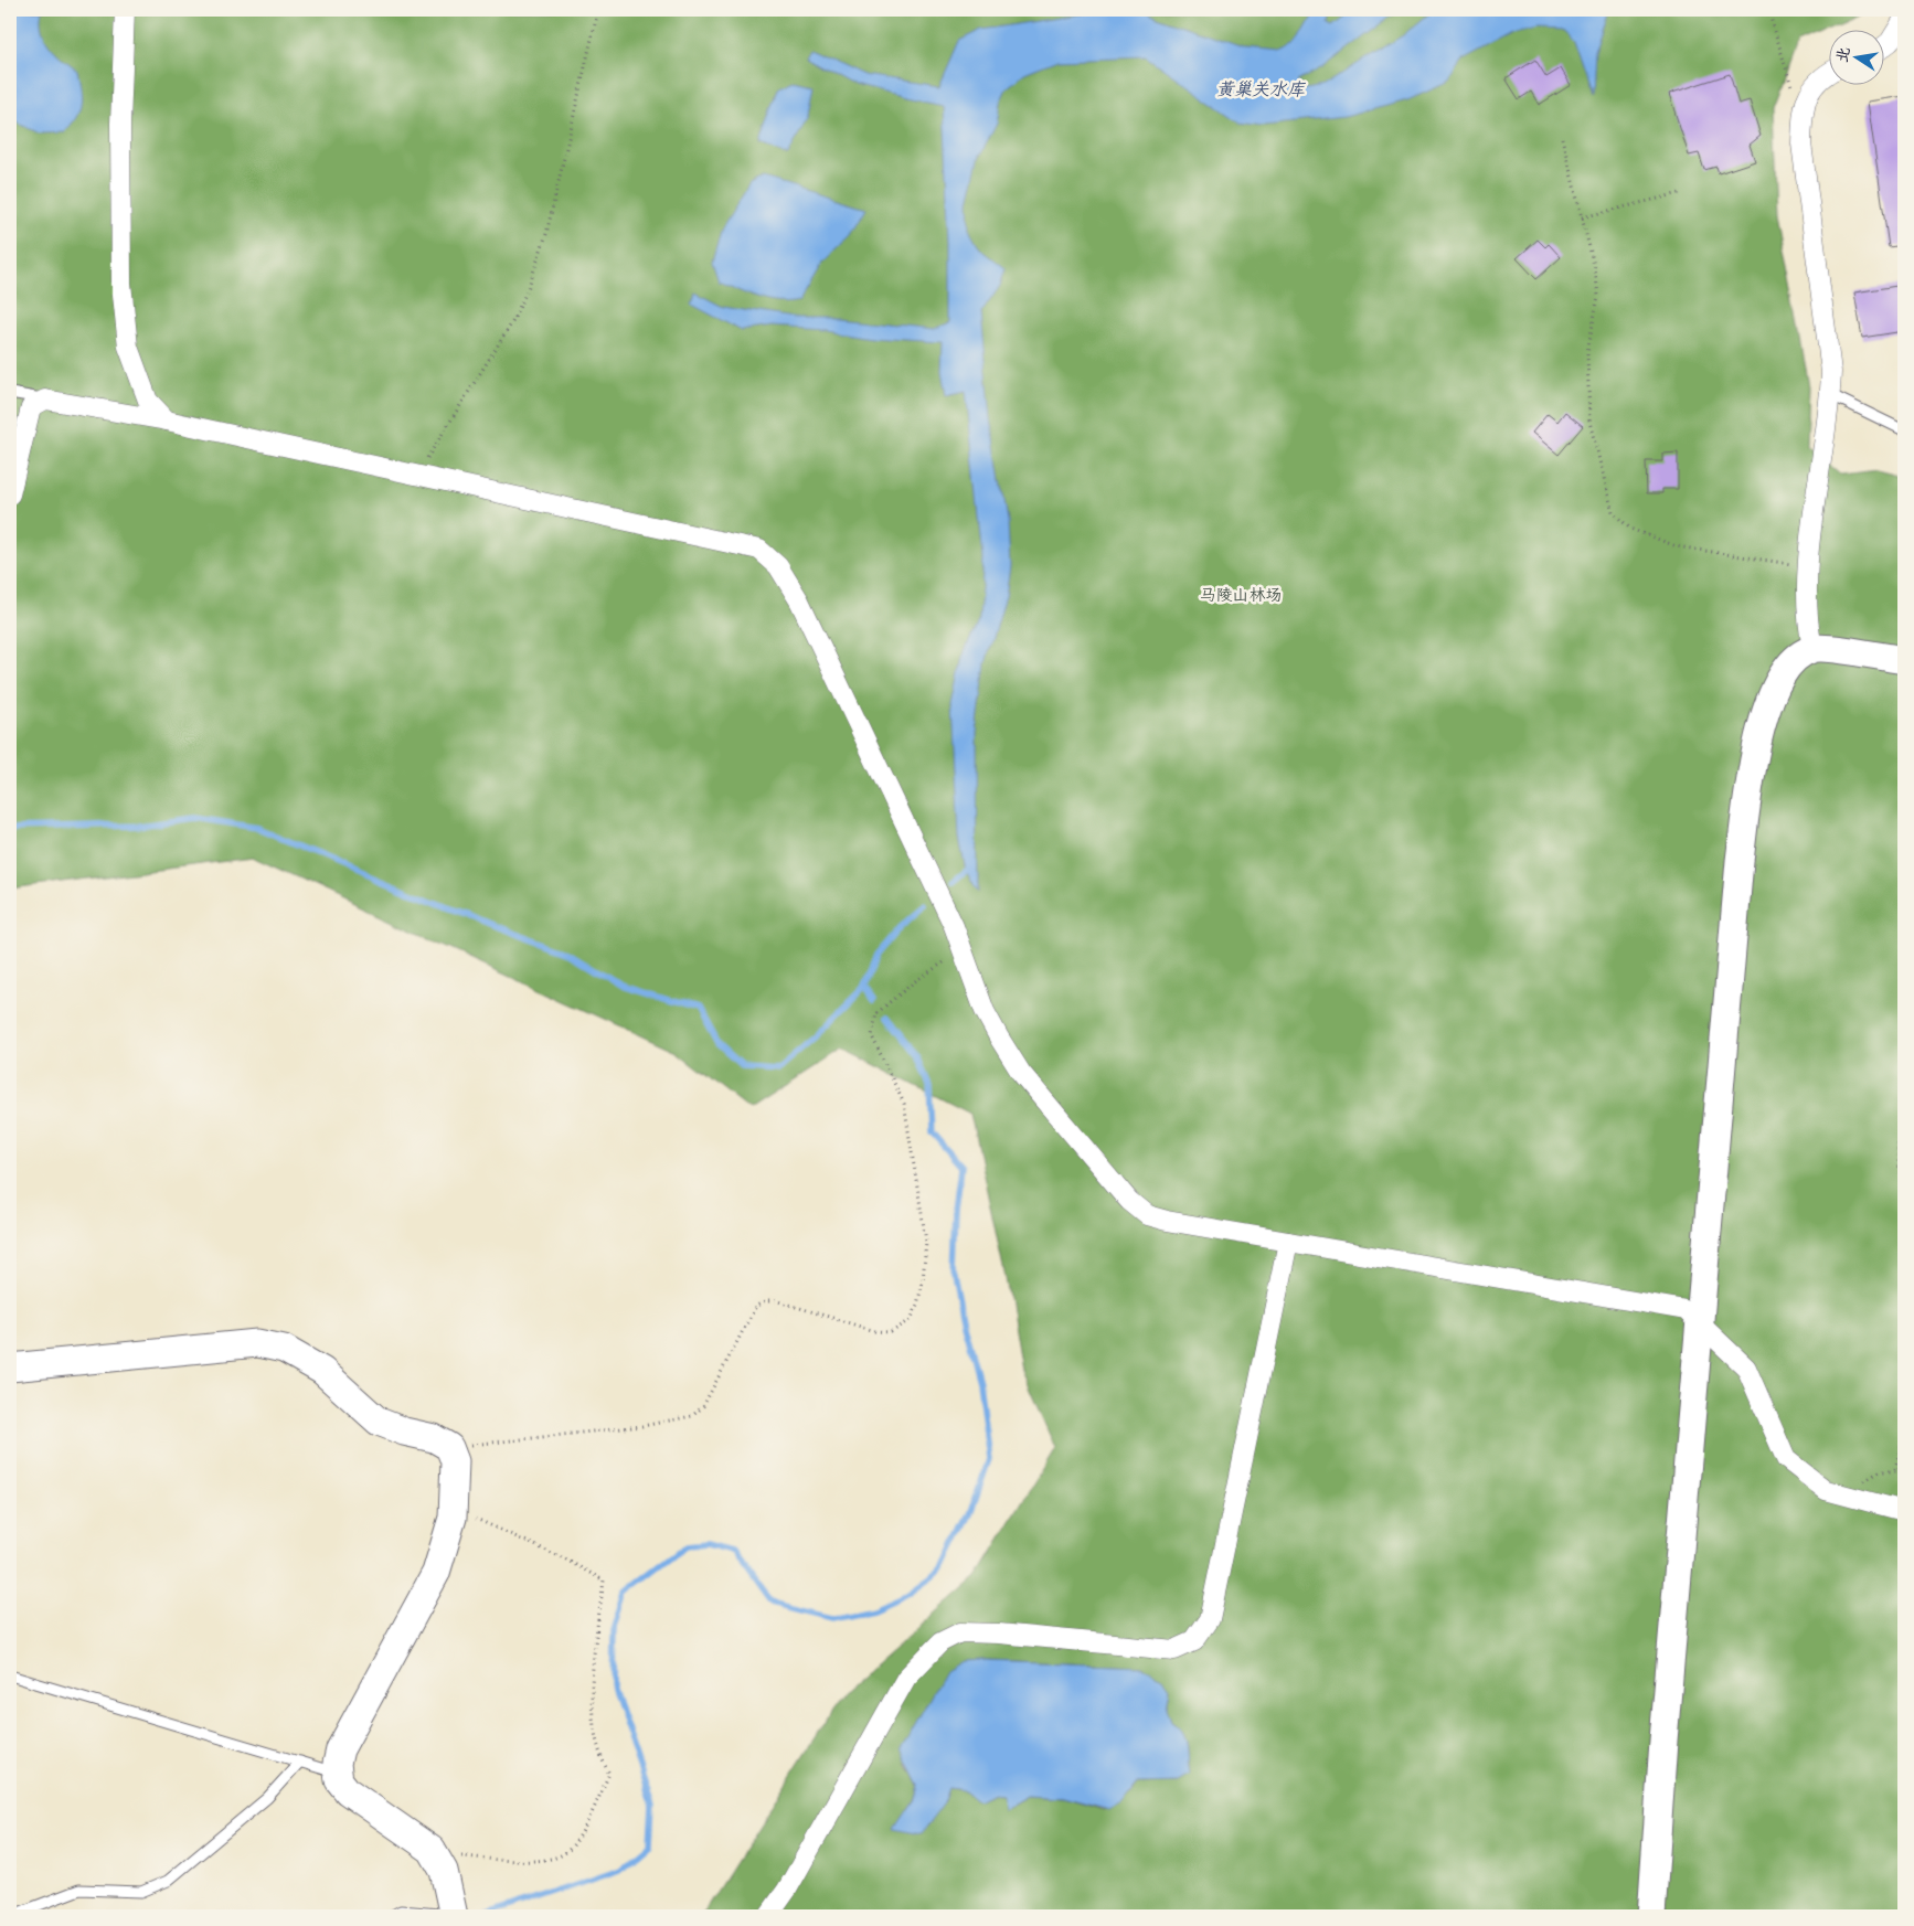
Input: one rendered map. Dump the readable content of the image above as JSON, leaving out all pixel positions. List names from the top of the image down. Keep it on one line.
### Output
{"water":["黄巢关水库"],"parks":["马陵山林场"],"north":"left"}
